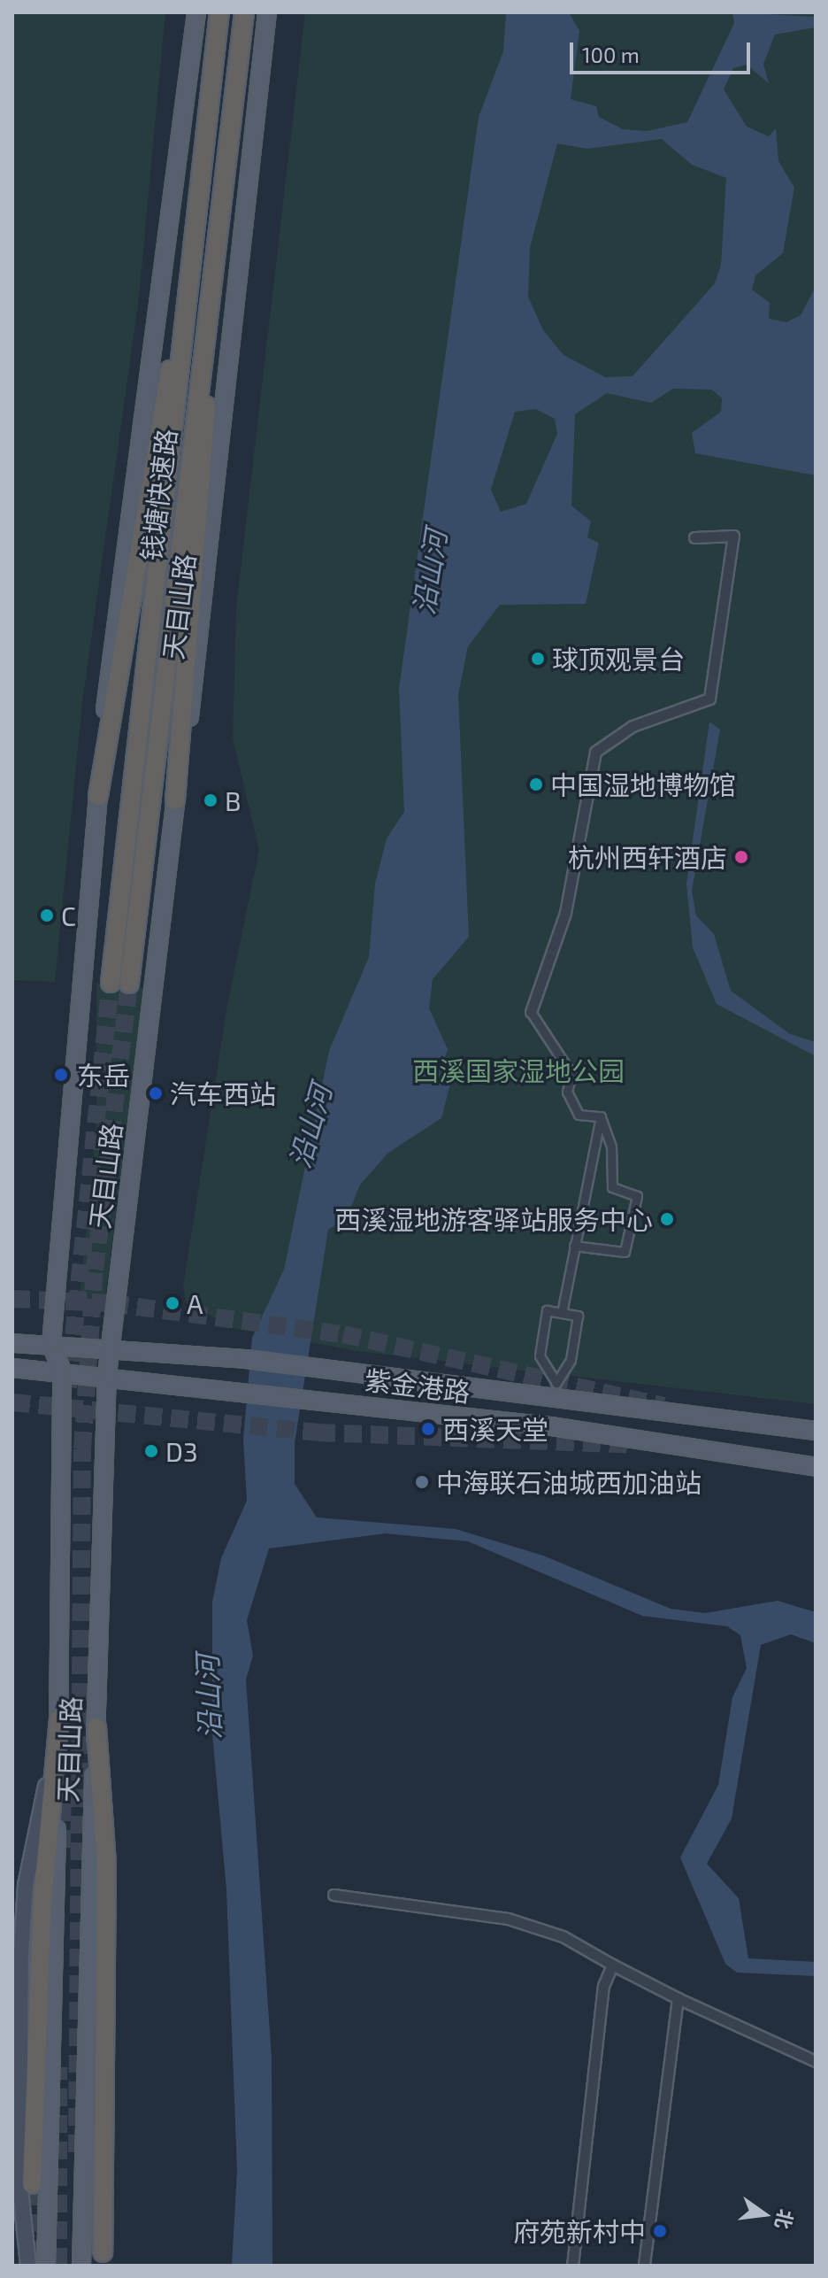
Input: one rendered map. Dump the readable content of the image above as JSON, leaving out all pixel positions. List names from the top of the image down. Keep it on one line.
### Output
{"streets":{"highway":["钱塘快速路"],"main road":["天目山路","紫金港路"]},"crossings":[["天目山路","紫金港路"]],"water":["沿山河"],"parks":["西溪国家湿地公园"],"places":["球顶观景台","中国湿地博物馆","B","杭州西轩酒店","C","东岳","汽车西站","西溪湿地游客驿站服务中心","A","西溪天堂","D3","中海联石油城西加油站","府苑新村中"],"scale_bar":"100 m","north":"right"}
